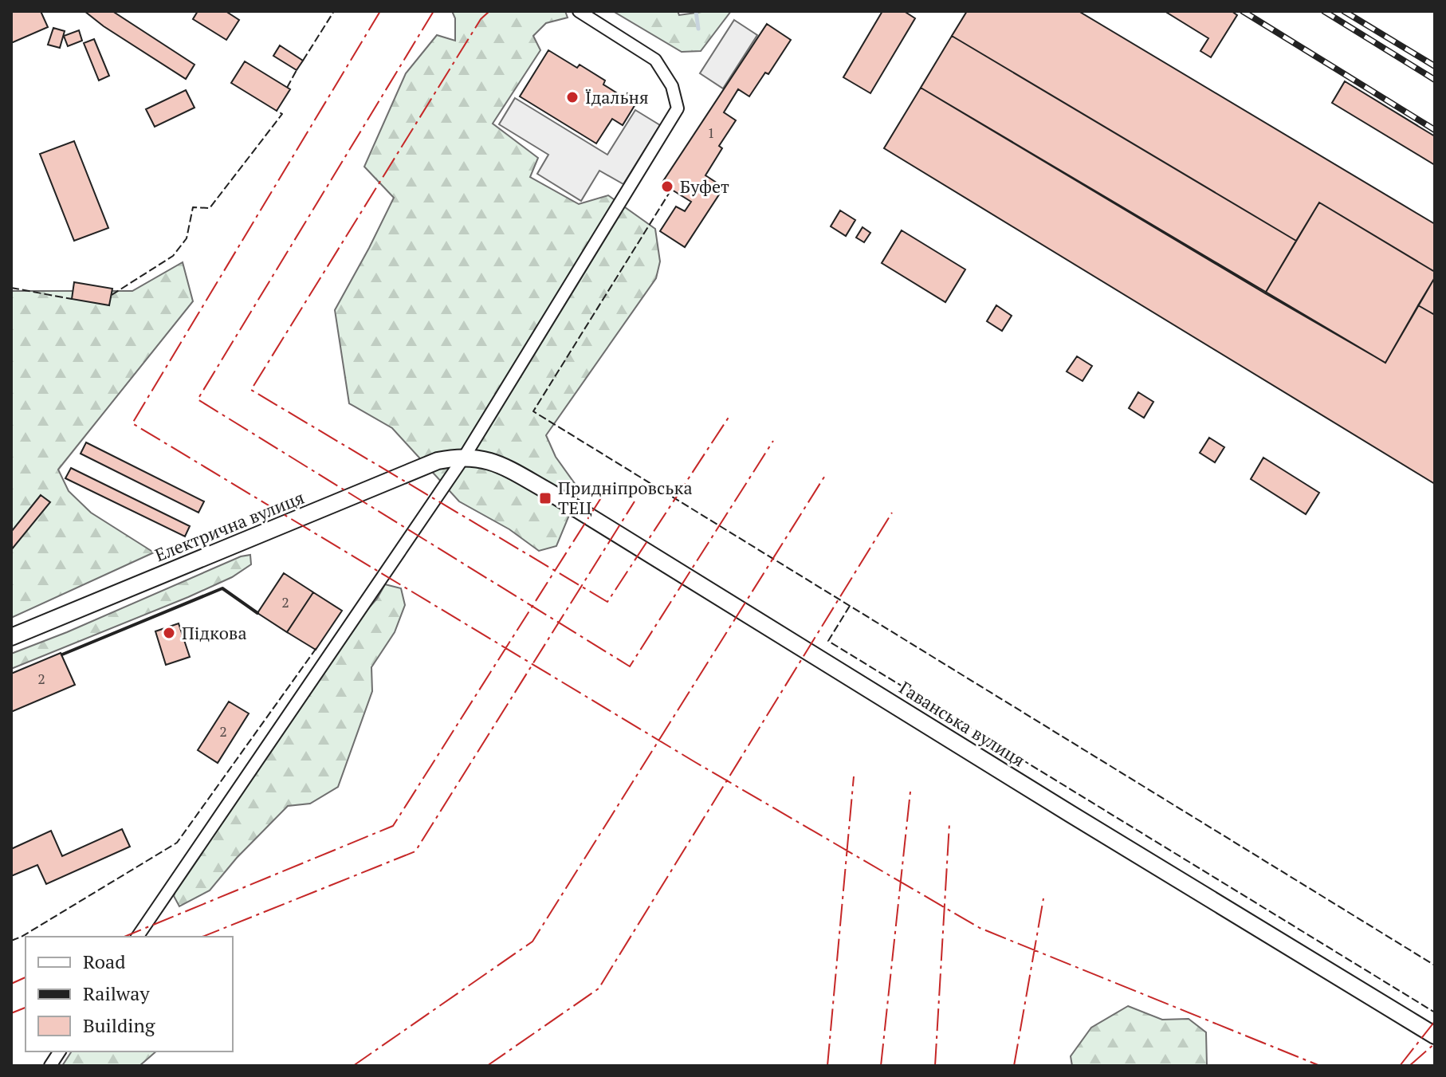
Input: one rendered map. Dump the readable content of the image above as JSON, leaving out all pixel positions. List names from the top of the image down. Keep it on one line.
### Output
{"streets":{"street":["Електрична вулиця","Гаванська вулиця"]},"crossings":[["Електрична вулиця","Гаванська вулиця"]],"places":{"other":["Їдальня","Буфет","Підкова"],"transit":["Придніпровська ТЕЦ"]},"house_numbers":["1","2","2","2"],"legend":["Road","Railway","Building"]}
